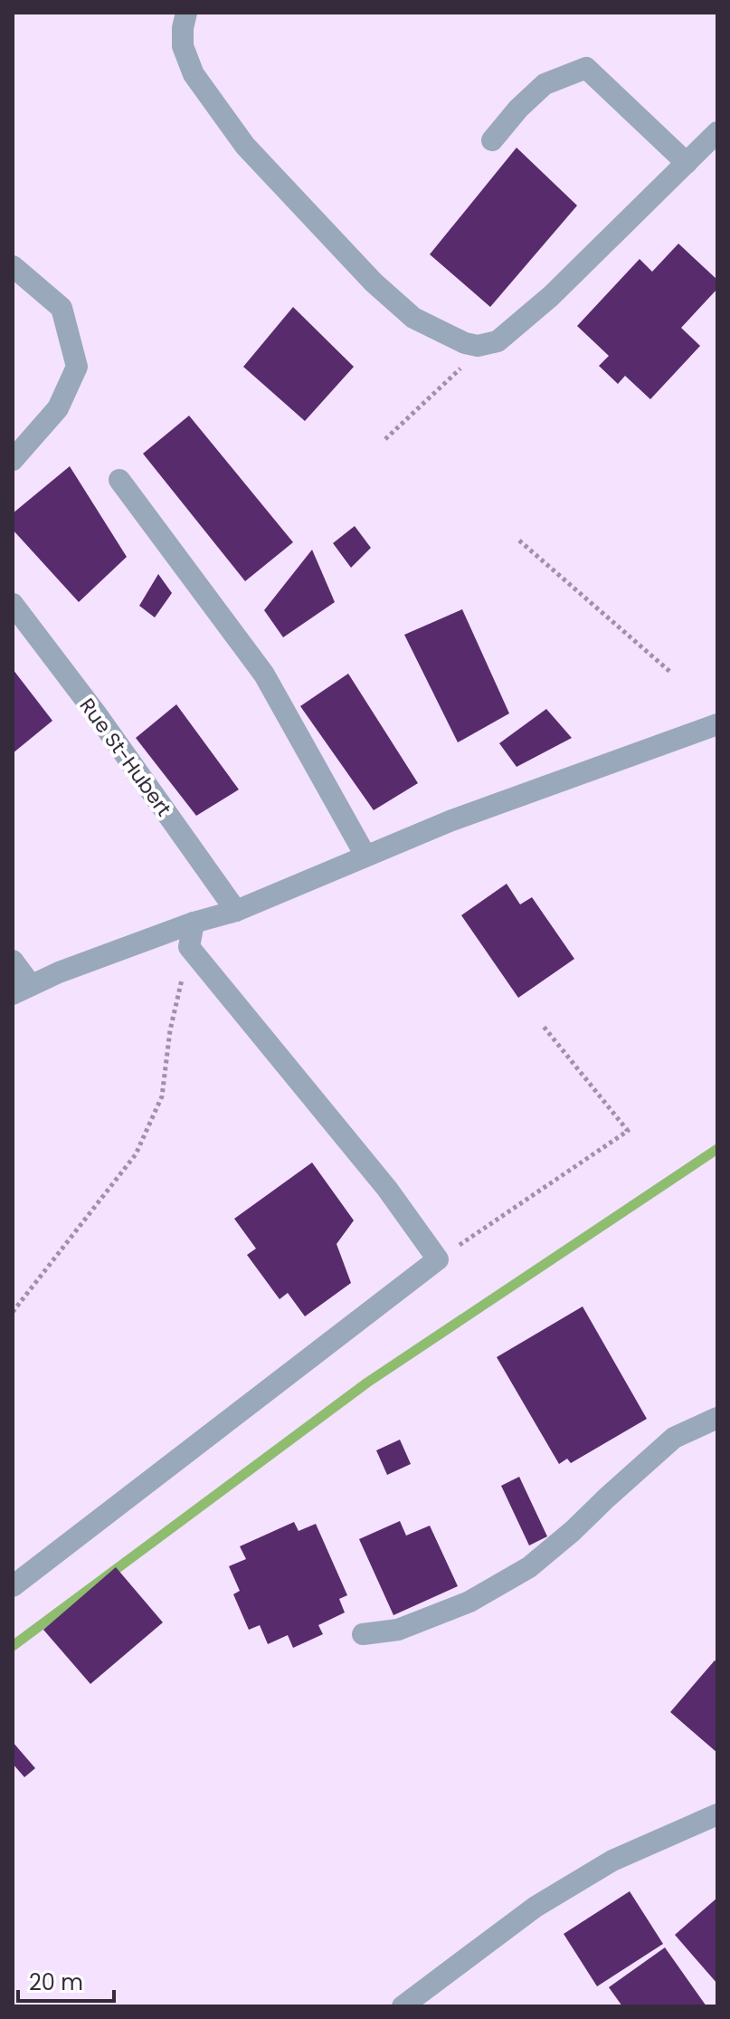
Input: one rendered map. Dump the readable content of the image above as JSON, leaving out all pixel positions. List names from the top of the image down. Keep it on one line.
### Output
{"streets":{"street":["Rue St-Hubert"]},"scale_bar":"20 m"}
